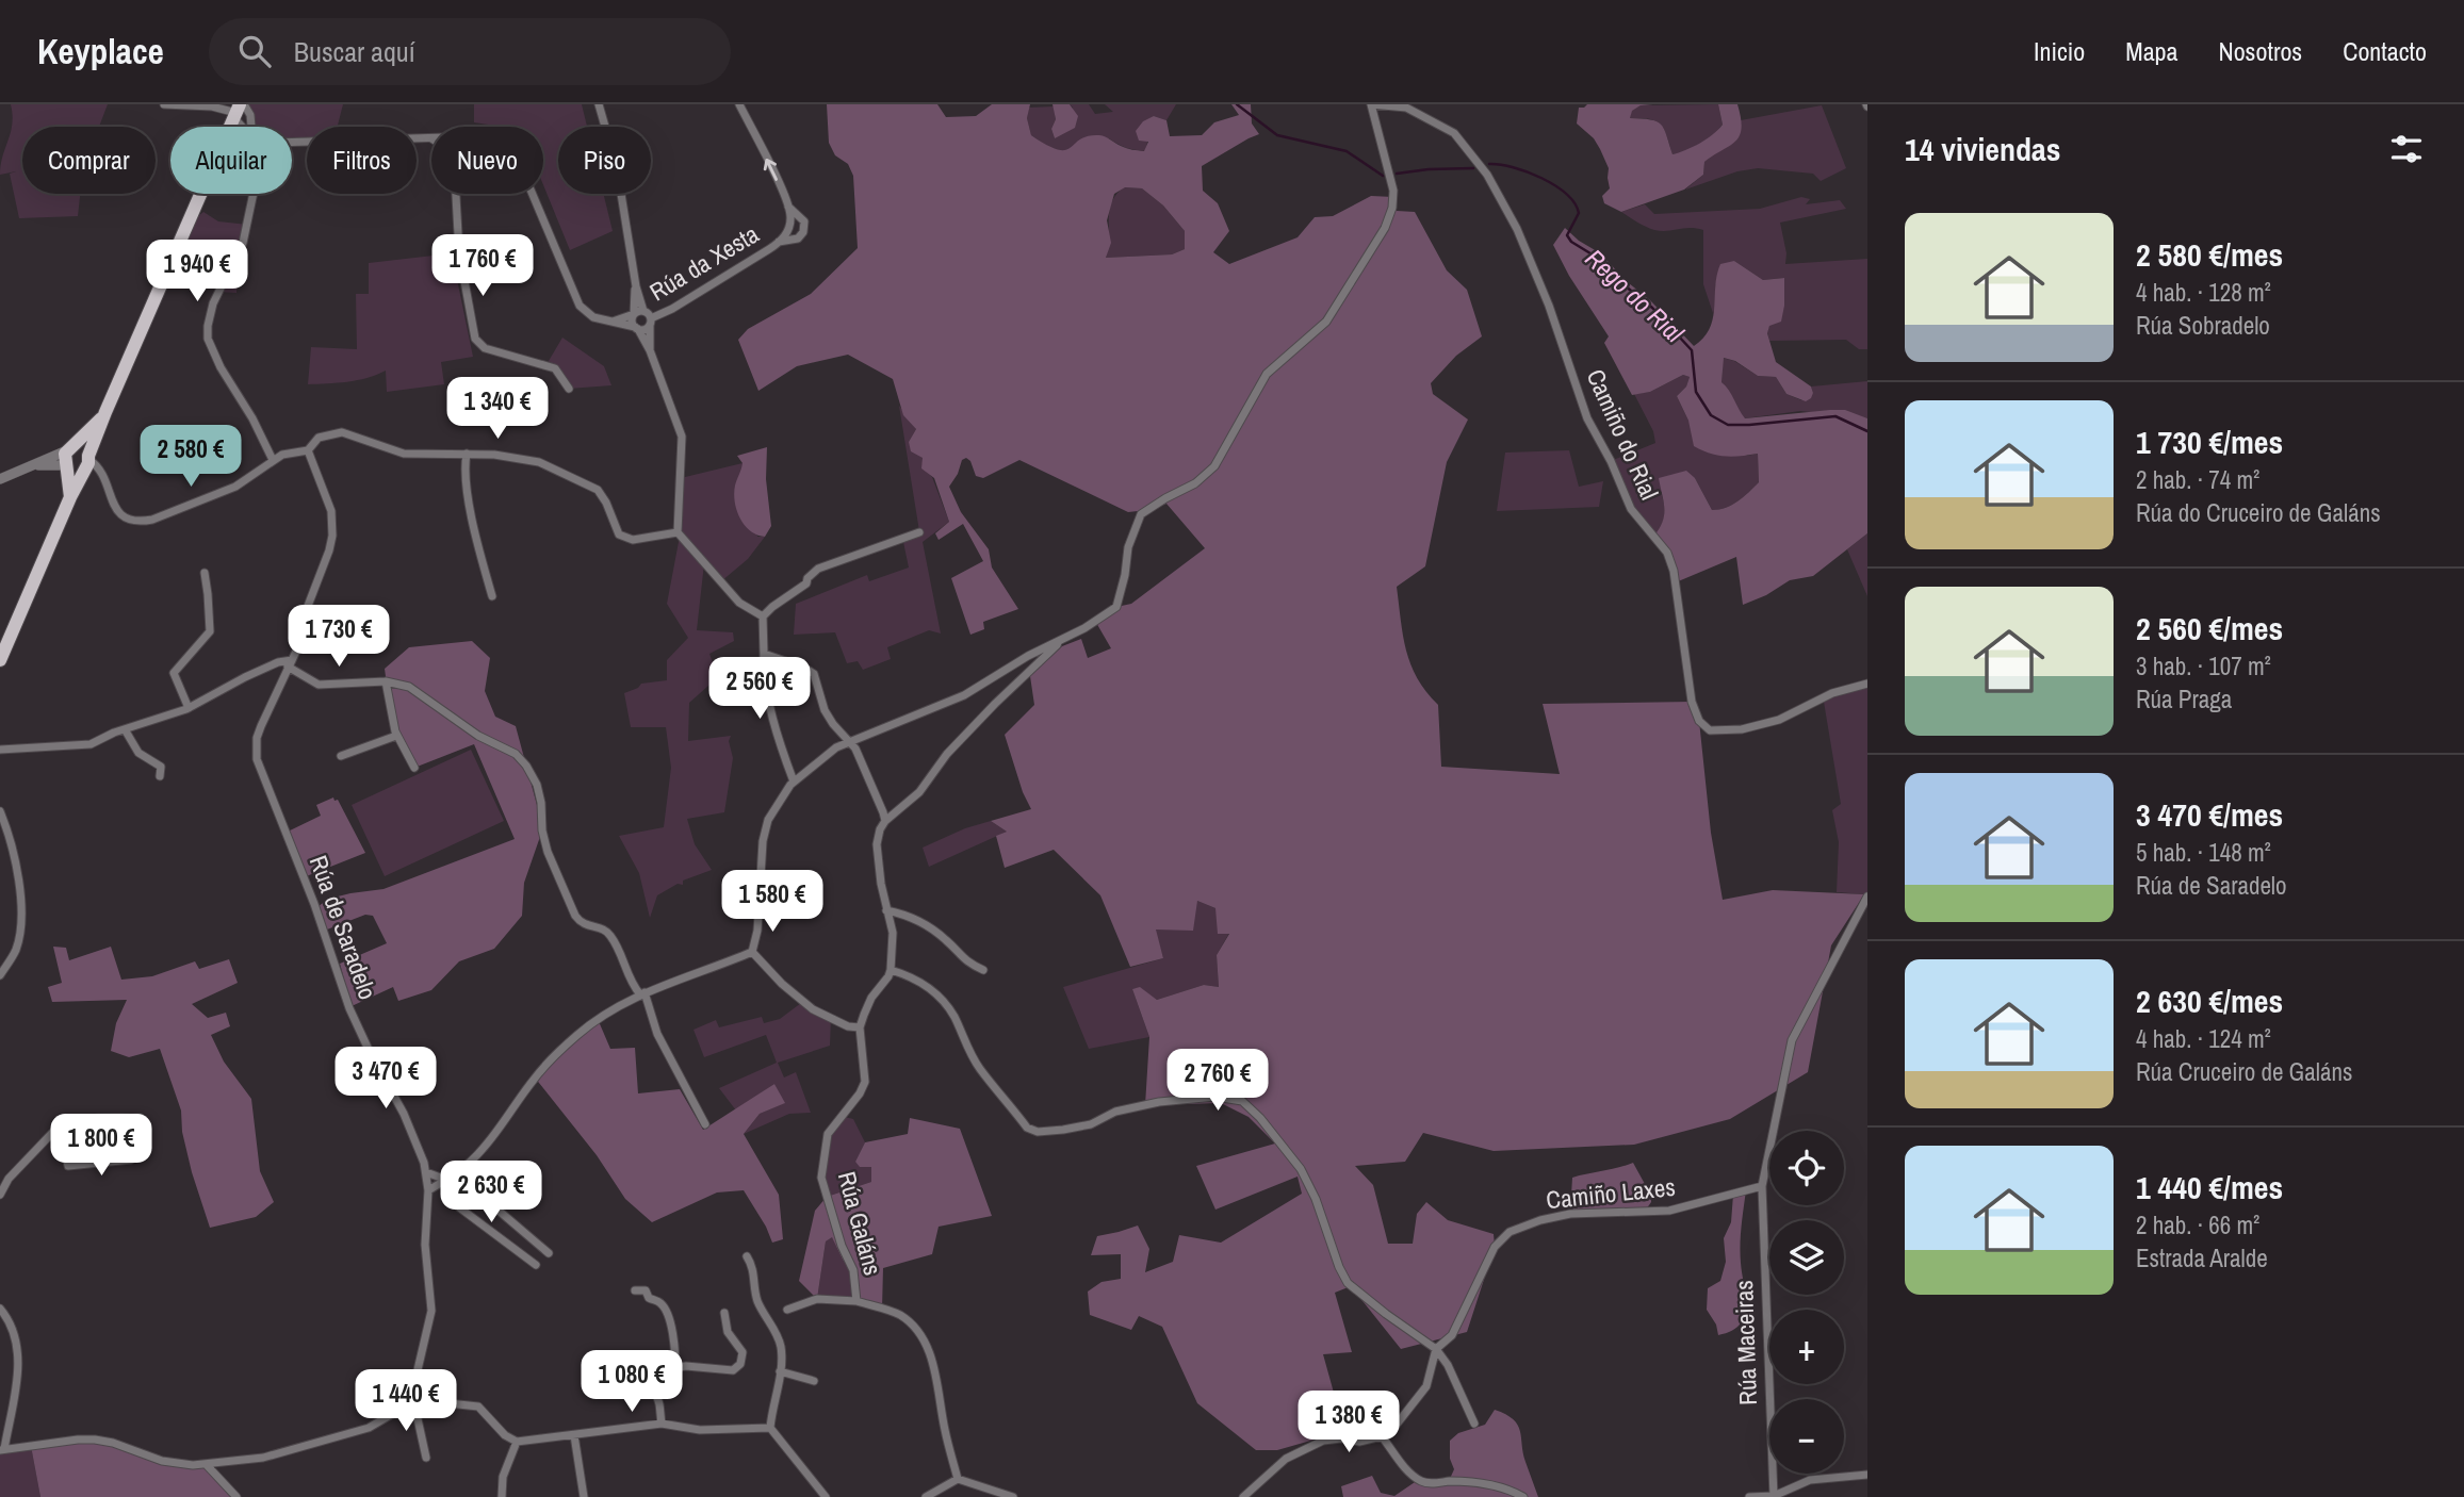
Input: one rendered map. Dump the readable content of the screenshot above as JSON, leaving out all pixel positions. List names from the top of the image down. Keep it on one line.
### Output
{"streets":{"street":["Rúa da Xesta","Camiño do Rial","Rúa de Saradelo","Camiño Laxes","Rúa Galáns","Rúa Maceiras"]},"crossings":[["Camiño Laxes","Rúa Maceiras"]],"water":["Rego do Rial"],"page":{"header":"Keyplace","search":"Buscar aquí","nav":["Inicio","Mapa","Nosotros","Contacto"],"heading":"14 viviendas","chip":["Comprar","Alquilar","Filtros","Nuevo","Piso"],"list":[{"name":"2 580 €/mes","note":"4 hab. · 128 m² · Rúa Sobradelo"},{"name":"1 730 €/mes","note":"2 hab. · 74 m² · Rúa do Cruceiro de Galáns"},{"name":"2 560 €/mes","note":"3 hab. · 107 m² · Rúa Praga"},{"name":"3 470 €/mes","note":"5 hab. · 148 m² · Rúa de Saradelo"},{"name":"2 630 €/mes","note":"4 hab. · 124 m² · Rúa Cruceiro de Galáns"},{"name":"1 440 €/mes","note":"2 hab. · 66 m² · Estrada Aralde"}],"price":["1 760 €","1 940 €","1 340 €","2 580 €","1 730 €","2 560 €","1 580 €","3 470 €","2 760 €","1 800 €","2 630 €","1 080 €","1 440 €","1 380 €"],"map_buttons":["+","−"]}}
